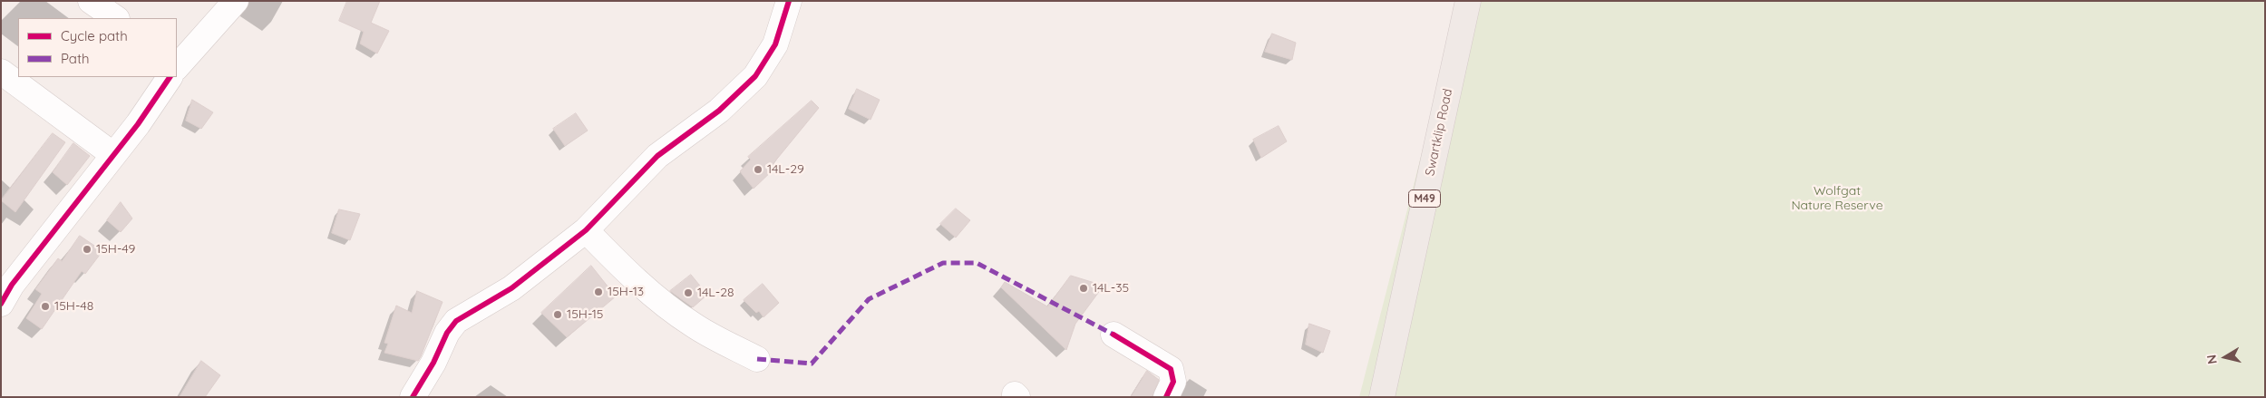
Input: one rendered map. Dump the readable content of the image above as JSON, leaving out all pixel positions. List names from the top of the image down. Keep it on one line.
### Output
{"streets":{"main road":["Swartklip Road","M49"]},"parks":["Wolfgat Nature Reserve"],"places":["14L-29","15H-49","14L-35","15H-13","14L-28","15H-48","15H-15"],"legend":["Cycle path","Path"],"north":"left"}
